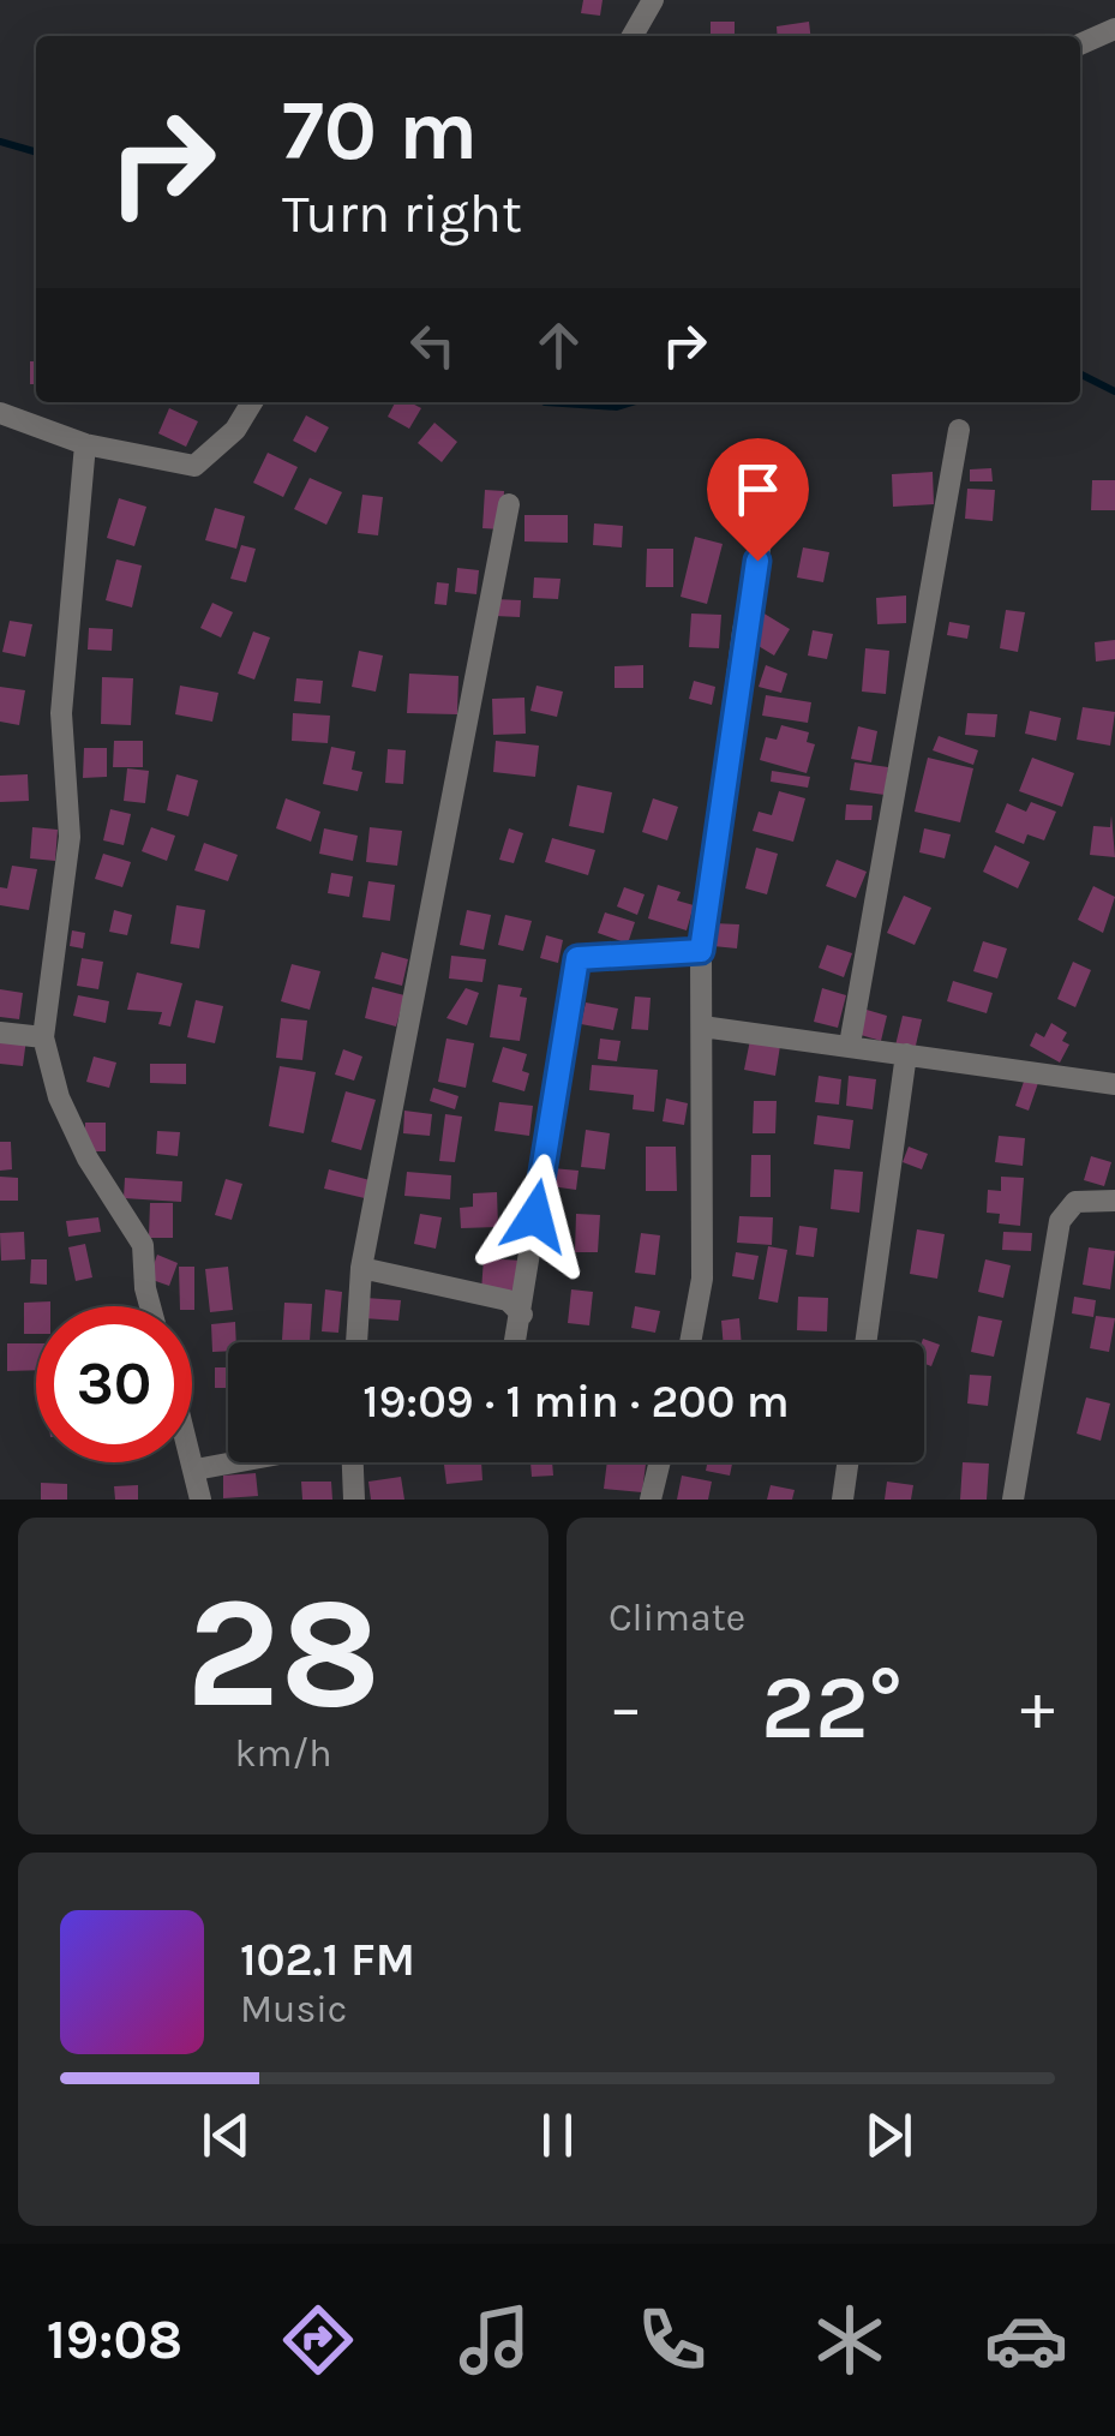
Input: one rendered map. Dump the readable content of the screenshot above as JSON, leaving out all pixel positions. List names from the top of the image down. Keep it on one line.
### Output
{"page":{"turn":["70 m","Turn right"],"limit":"30","trip":"19:09 · 1 min · 200 m","tile":[["28","km/h"],"Climate"],"heat":["−","22°","+"],"song":["102.1 FM","Music"],"tabs":"19:08"}}
